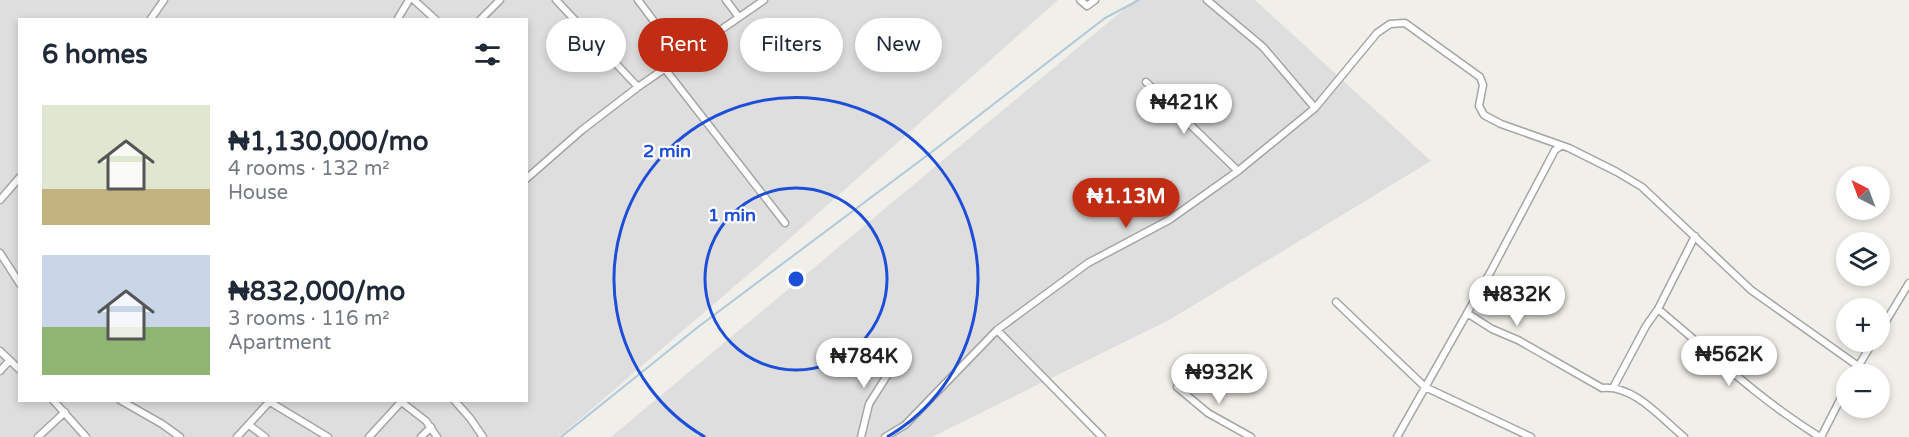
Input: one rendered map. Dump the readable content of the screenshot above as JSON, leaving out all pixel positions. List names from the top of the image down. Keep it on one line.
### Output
{"north":"top left","page":{"chip":["Buy","Rent","Filters","New"],"heading":"6 homes","price":["₦421K","₦1.13M","₦832K","₦562K","₦784K","₦932K"],"list":[{"name":"₦1,130,000/mo","note":"4 rooms · 132 m² · House"},{"name":"₦832,000/mo","note":"3 rooms · 116 m² · Apartment"}],"map_buttons":["+","−"]},"rings":["2 min","1 min"]}
